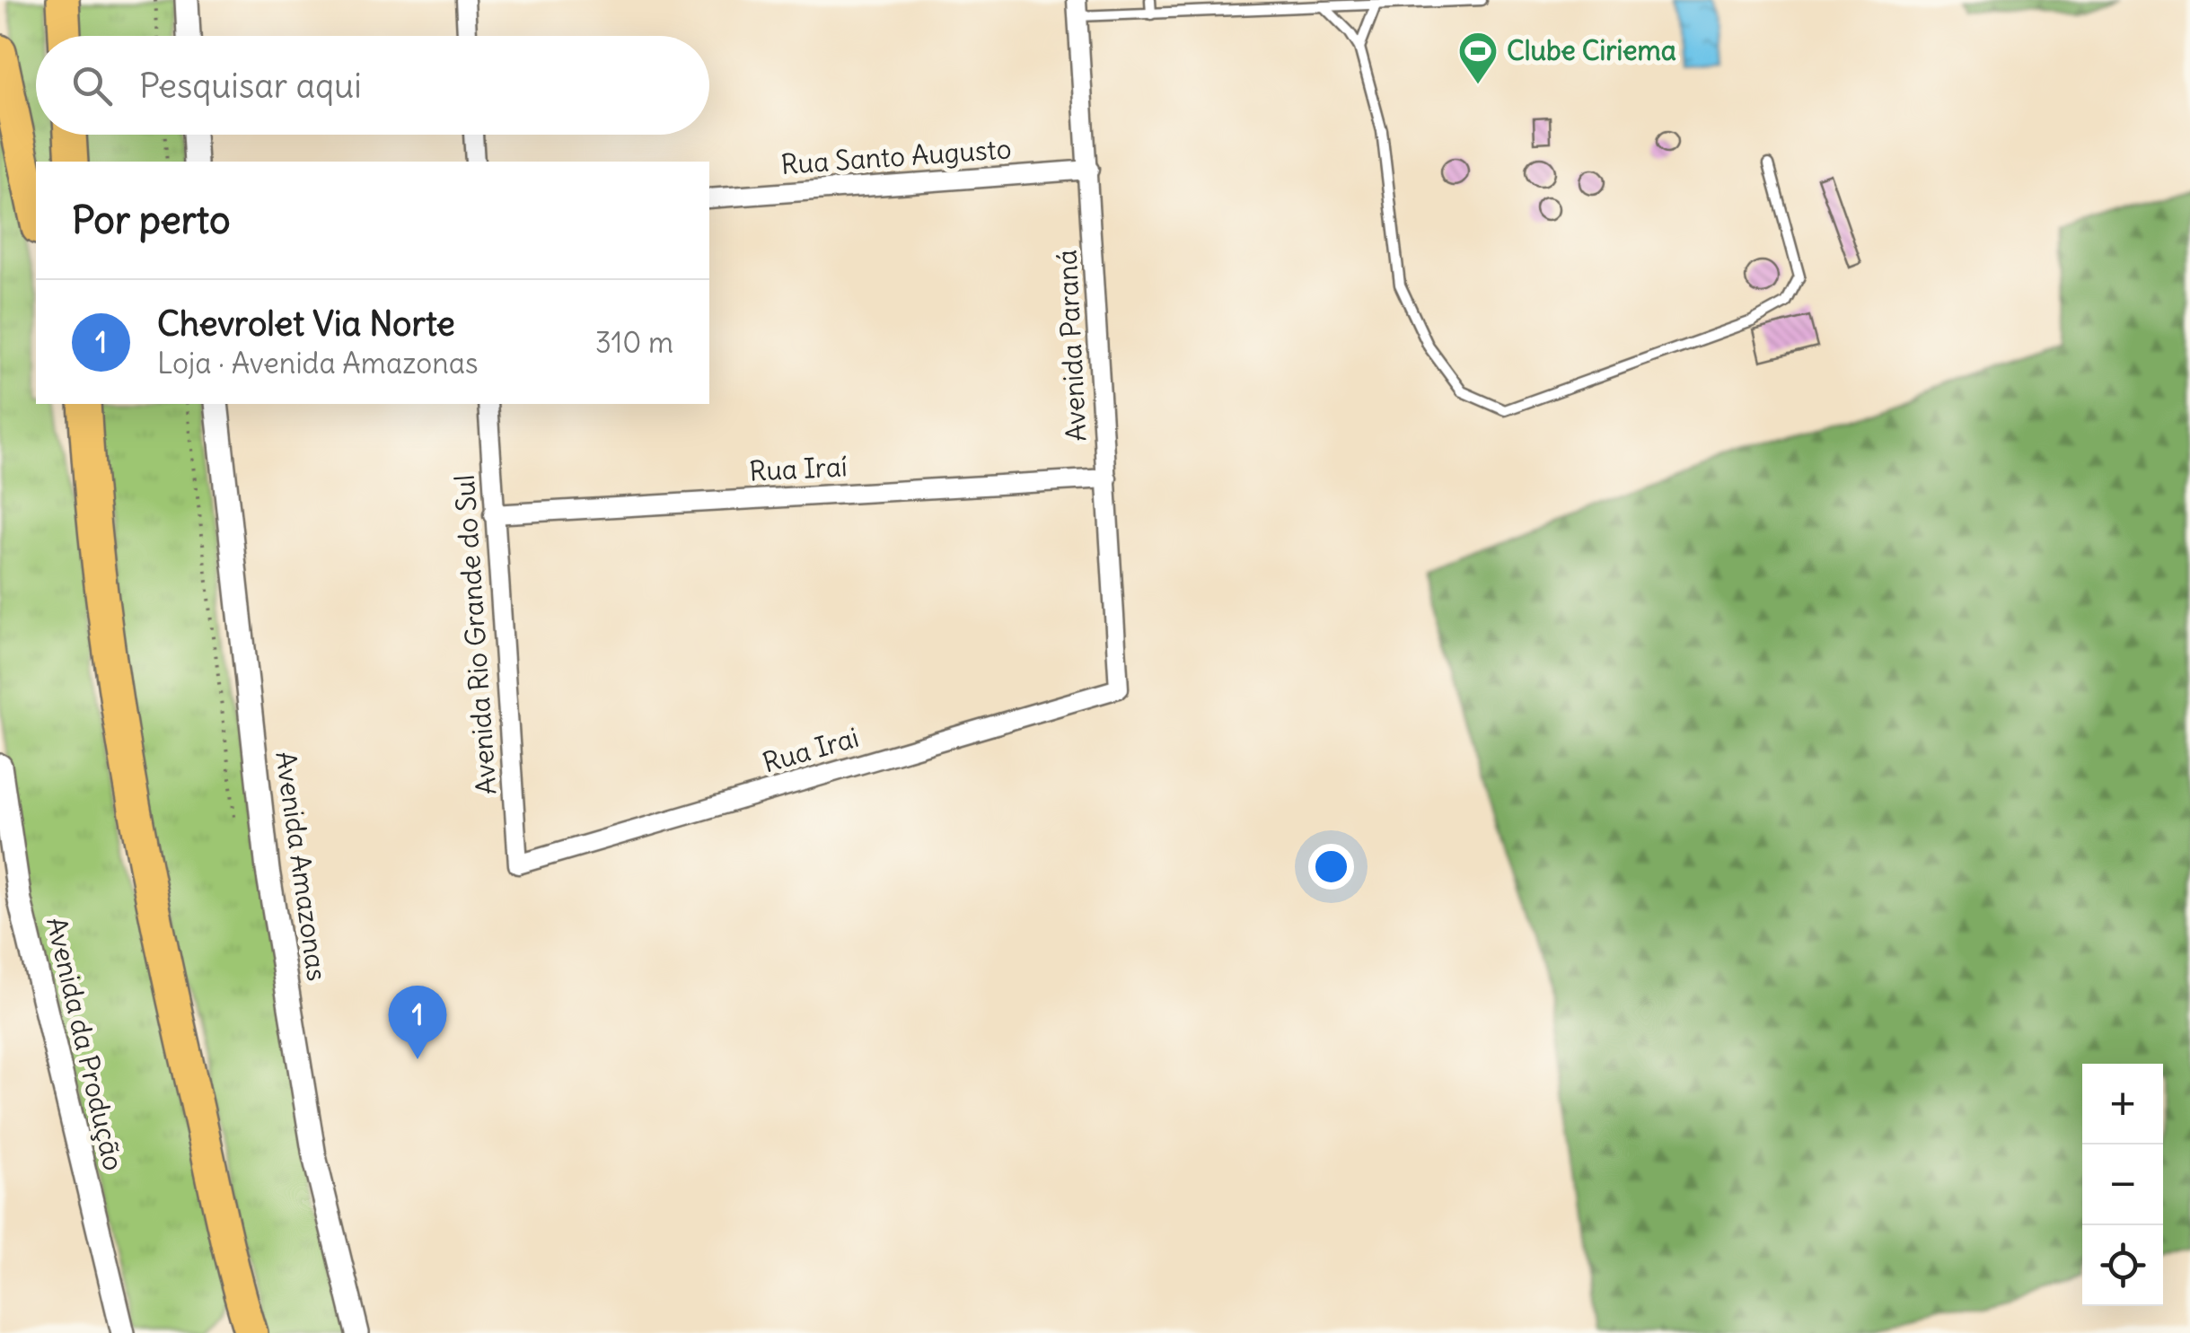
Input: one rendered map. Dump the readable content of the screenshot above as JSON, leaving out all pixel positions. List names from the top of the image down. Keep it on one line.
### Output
{"streets":{"street":["Rua Santo Augusto","Avenida Paraná","Rua Iraí","Avenida Rio Grande do Sul","Rua Irai","Avenida Amazonas","Avenida da Produção"]},"crossings":[["Rua Santo Augusto","Avenida Paraná"],["Avenida Paraná","Rua Iraí"],["Avenida Paraná","Rua Irai"],["Rua Iraí","Avenida Rio Grande do Sul"],["Avenida Rio Grande do Sul","Rua Irai"]],"places":{"sports":["Clube Ciriema"]},"page":{"search":"Pesquisar aqui","heading":"Por perto","list":[{"mark":"1","name":"Chevrolet Via Norte","note":"Loja · Avenida Amazonas","value":"310 m"}],"pins":"1","map_buttons":["+","−"]}}
